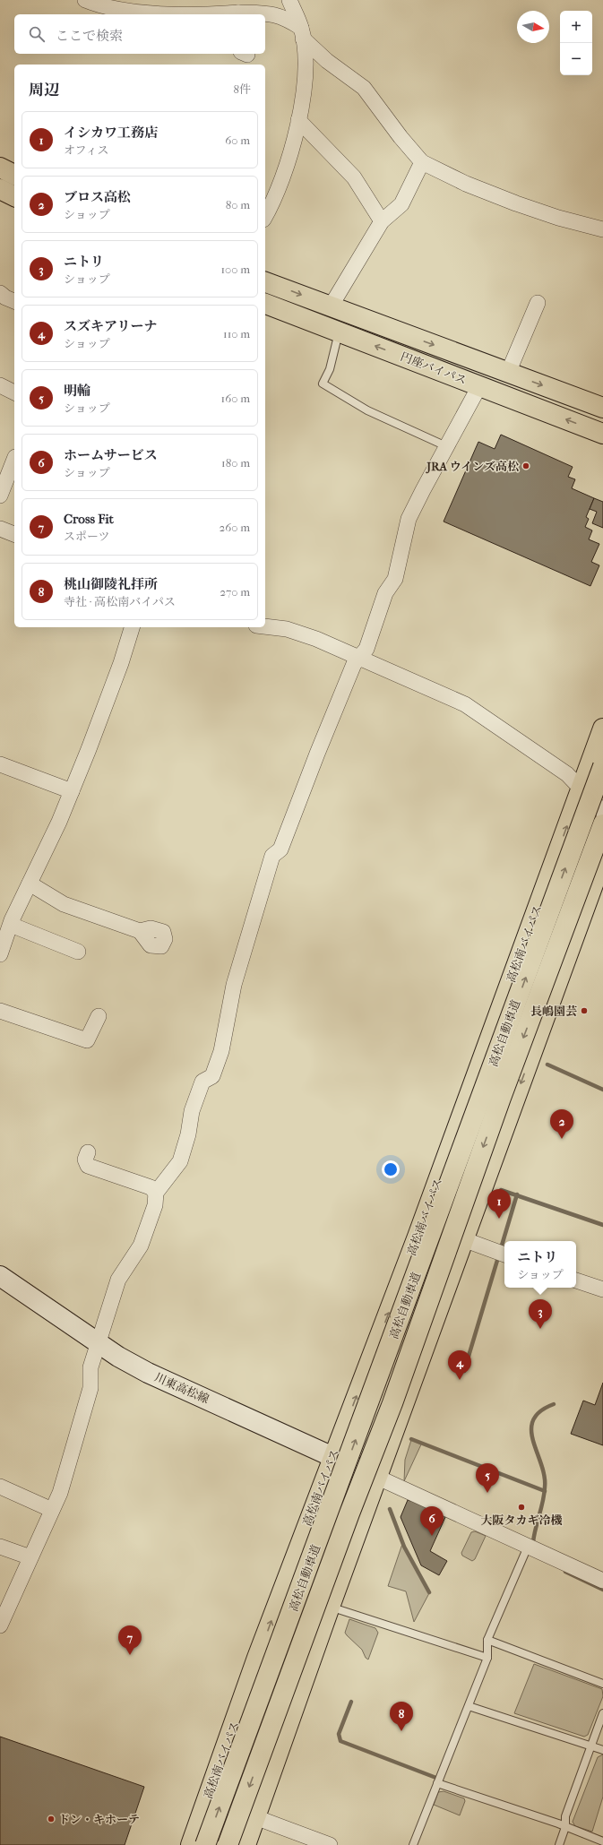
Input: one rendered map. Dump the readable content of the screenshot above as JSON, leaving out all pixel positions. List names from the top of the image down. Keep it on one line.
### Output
{"streets":{"highway":["円座バイパス","高松南バイパス","高松自動車道"],"main road":["川東高松線"]},"crossings":[["高松南バイパス","川東高松線"]],"places":["JRA ウインズ高松","長嶋園芸","大阪タカギ冷機","ドン・キホーテ"],"north":"right","page":{"map_buttons":["+","−"],"search":"ここで検索","heading":["周辺","8件"],"list":[{"mark":"1","name":"イシカワ工務店","note":"オフィス","value":"60 m"},{"mark":"2","name":"ブロス高松","note":"ショップ","value":"80 m"},{"mark":"3","name":"ニトリ","note":"ショップ","value":"100 m"},{"mark":"4","name":"スズキアリーナ","note":"ショップ","value":"110 m"},{"mark":"5","name":"明輪","note":"ショップ","value":"160 m"},{"mark":"6","name":"ホームサービス","note":"ショップ","value":"180 m"},{"mark":"7","name":"Cross Fit","note":"スポーツ","value":"260 m"},{"mark":"8","name":"桃山御陵礼拝所","note":"寺社 · 高松南バイパス","value":"270 m"}],"pins":["2","1","3","4","5","6","7","8"],"popup":["ニトリ","ショップ"]}}
